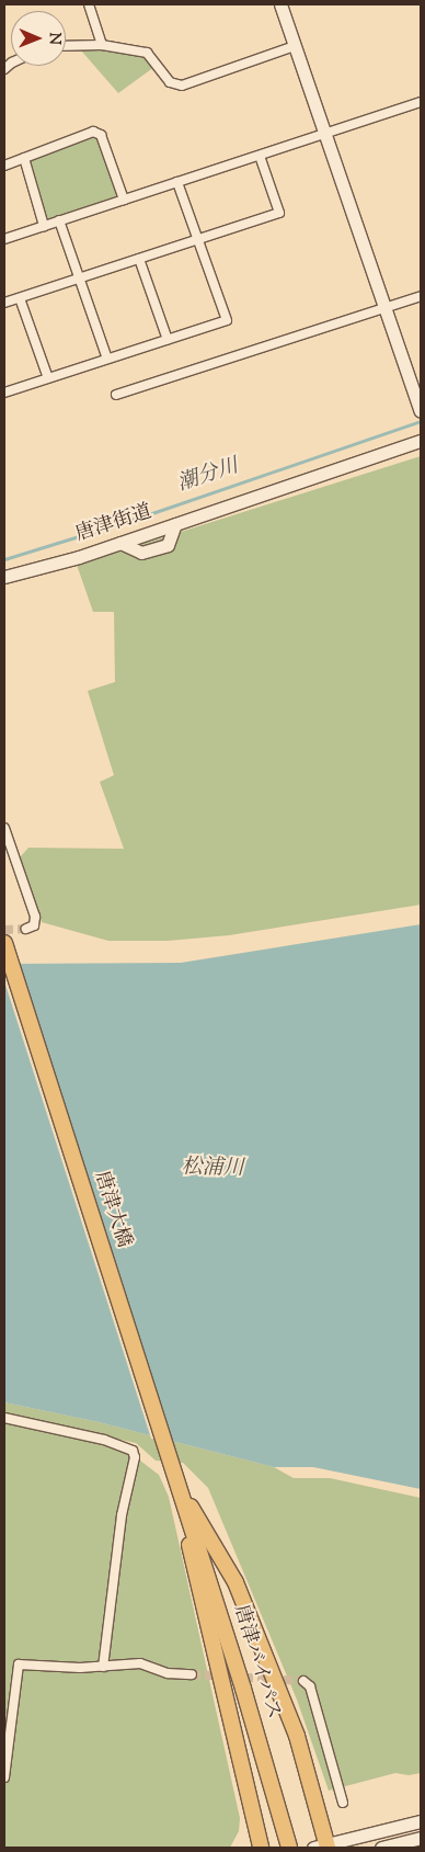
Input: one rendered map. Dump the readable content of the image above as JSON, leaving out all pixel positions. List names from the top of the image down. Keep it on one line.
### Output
{"streets":{"highway":["唐津大橋","唐津バイパス"],"street":["唐津街道"]},"crossings":[["唐津大橋","唐津バイパス"]],"water":["潮分川","松浦川"],"north":"right"}
